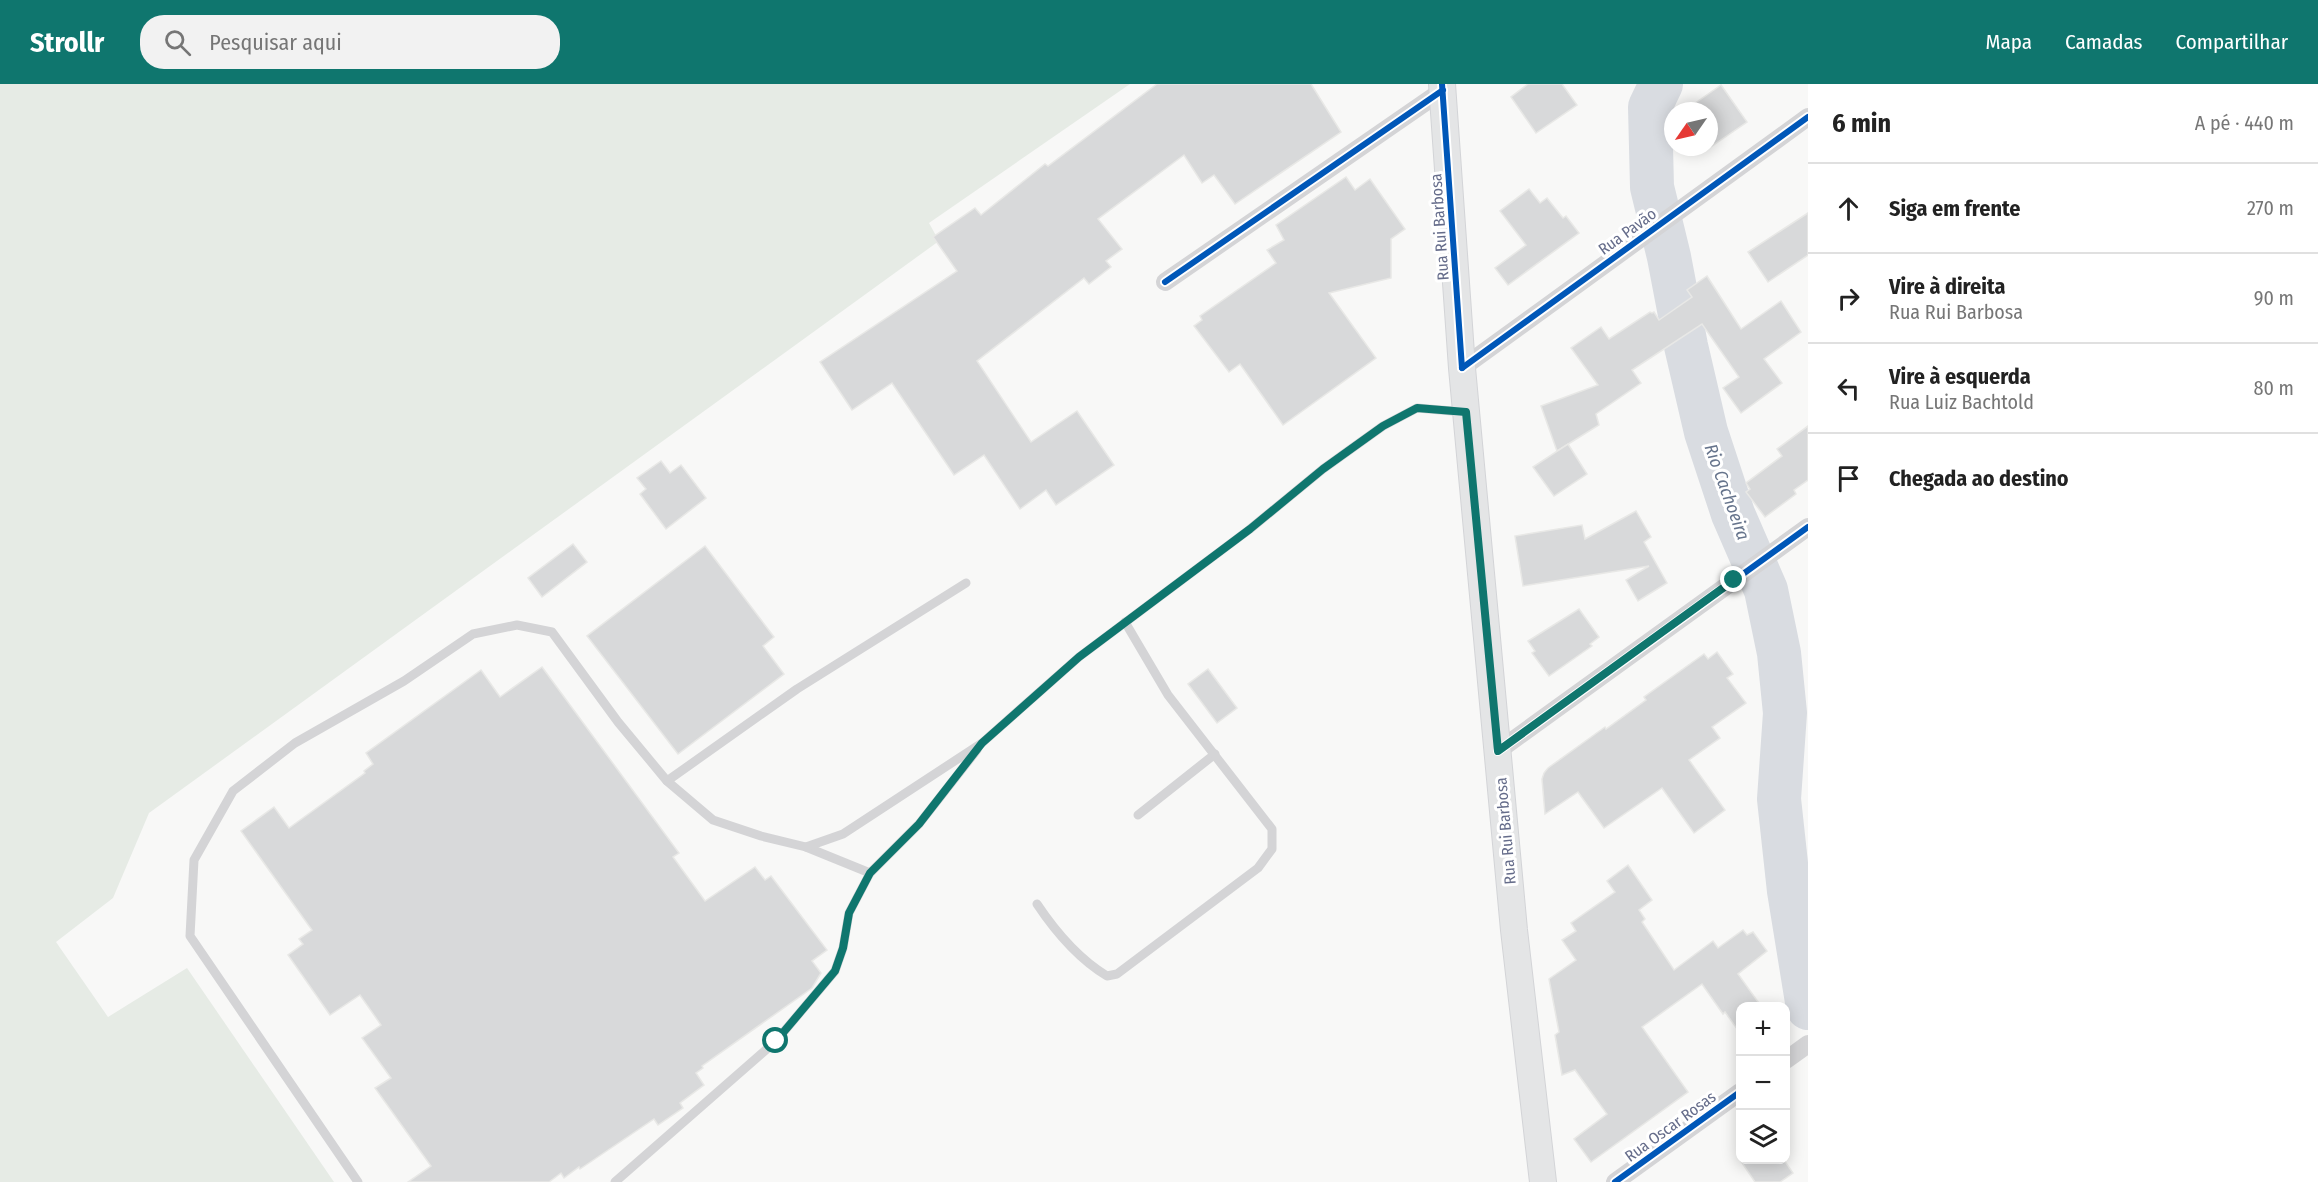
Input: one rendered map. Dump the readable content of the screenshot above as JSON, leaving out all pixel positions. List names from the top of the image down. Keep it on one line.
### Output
{"streets":{"main road":["Rua Rui Barbosa"],"street":["Rua Pavão","Rua Oscar Rosas"]},"crossings":[["Rua Rui Barbosa","Rua Pavão"]],"water":["Rio Cachoeira"],"north":"bottom left","page":{"header":"Strollr","search":"Pesquisar aqui","nav":["Mapa","Camadas","Compartilhar"],"heading":["6 min","A pé · 440 m"],"list":[["Siga em frente","270 m"],["Vire à direita","Rua Rui Barbosa","90 m"],["Vire à esquerda","Rua Luiz Bachtold","80 m"],"Chegada ao destino"],"map_buttons":["+","−"]}}
